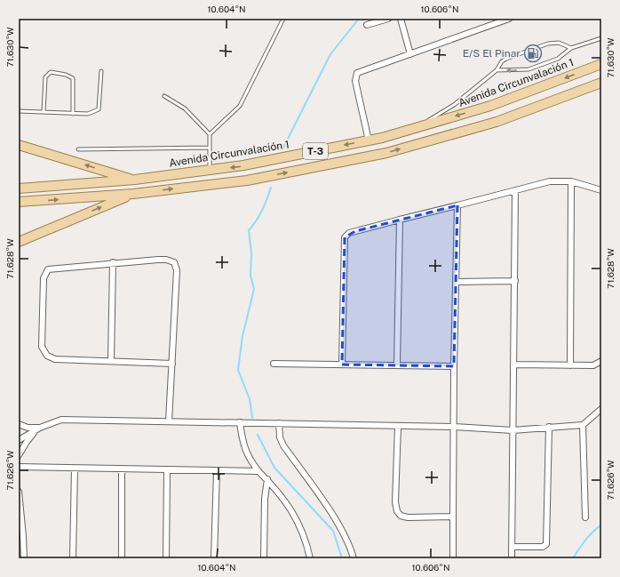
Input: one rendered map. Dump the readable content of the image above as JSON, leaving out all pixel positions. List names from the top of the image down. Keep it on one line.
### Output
{"streets":{"main road":["Avenida Circunvalación 1","T-3"]},"places":{"fuel station":["E/S El Pinar"]},"coordinates":["10.604°N","10.606°N","71.630°W","71.628°W","71.626°W"]}
